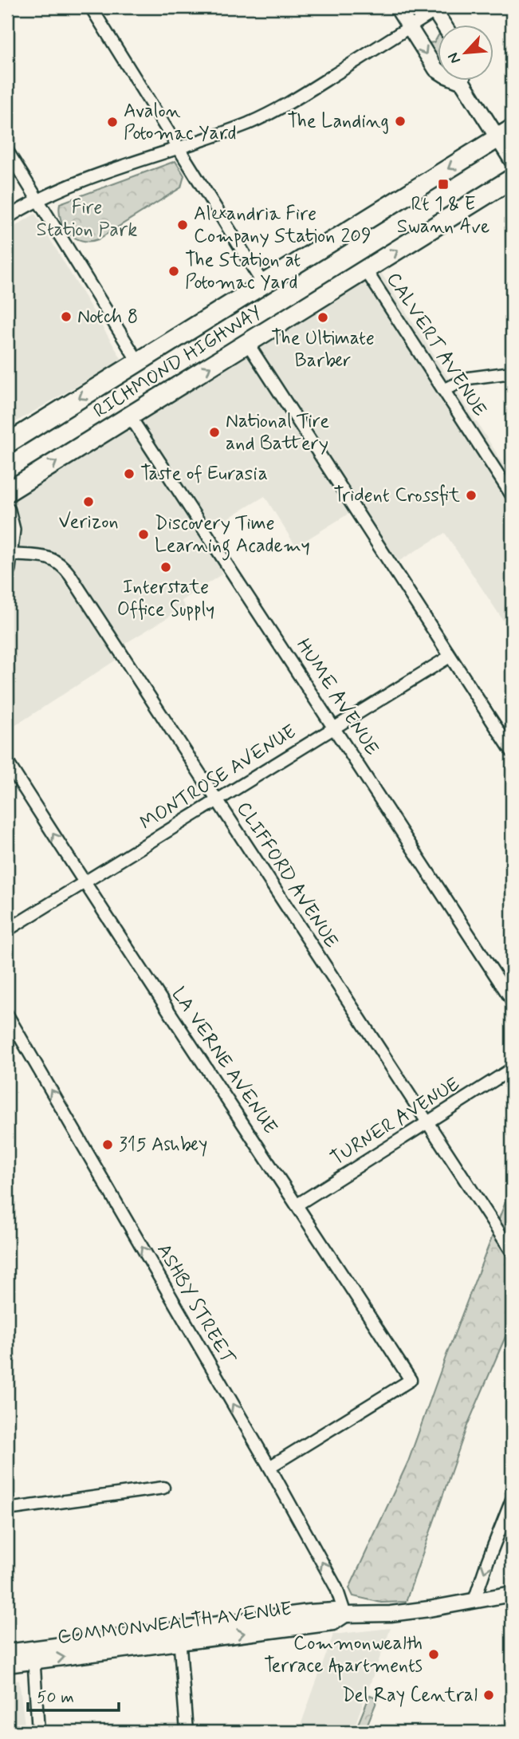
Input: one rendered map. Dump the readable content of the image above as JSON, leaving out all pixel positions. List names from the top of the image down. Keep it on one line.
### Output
{"streets":{"highway":["RICHMOND HIGHWAY"],"street":["CALVERT AVENUE","HUME AVENUE","MONTROSE AVENUE","CLIFFORD AVENUE","LA VERNE AVENUE","TURNER AVENUE","ASHBY STREET","COMMONWEALTH AVENUE"]},"crossings":[["CALVERT AVENUE","RICHMOND HIGHWAY"],["RICHMOND HIGHWAY","HUME AVENUE"],["HUME AVENUE","MONTROSE AVENUE"],["MONTROSE AVENUE","CLIFFORD AVENUE"],["MONTROSE AVENUE","LA VERNE AVENUE"],["CLIFFORD AVENUE","TURNER AVENUE"],["LA VERNE AVENUE","TURNER AVENUE"],["LA VERNE AVENUE","ASHBY STREET"],["ASHBY STREET","COMMONWEALTH AVENUE"]],"one_way":["ASHBY STREET"],"parks":["Fire Station Park"],"places":{"other":["The Landing","Avalon Potomac Yard","Alexandria Fire Company Station 209","The Station at Potomac Yard","Notch 8","The Ultimate Barber","National Tire and Battery","Taste of Eurasia","Trident Crossfit","Verizon","Discovery Time Learning Academy","Interstate Office Supply","315 Ashbey","Commonwealth Terrace Apartments","Del Ray Central"],"transit":["Rt 1 & E Swann Ave"]},"scale_bar":"50 m","north":"bottom left"}
